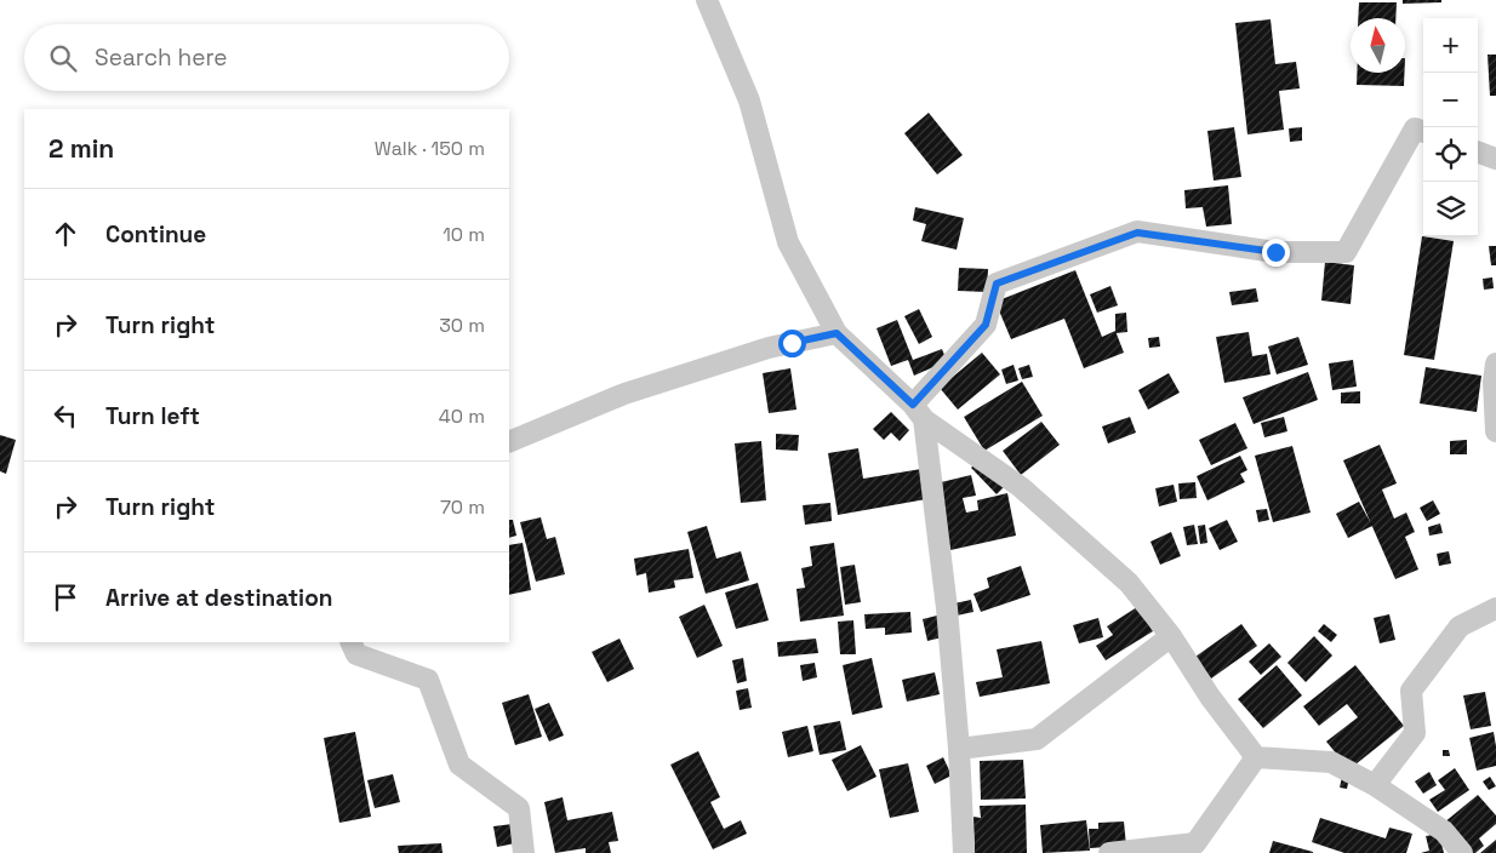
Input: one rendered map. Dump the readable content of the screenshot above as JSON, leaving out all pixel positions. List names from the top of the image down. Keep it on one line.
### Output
{"north":"top","page":{"map_buttons":["+","−"],"search":"Search here","heading":["2 min","Walk · 150 m"],"list":[["Continue","10 m"],["Turn right","30 m"],["Turn left","40 m"],["Turn right","70 m"],"Arrive at destination"]}}
